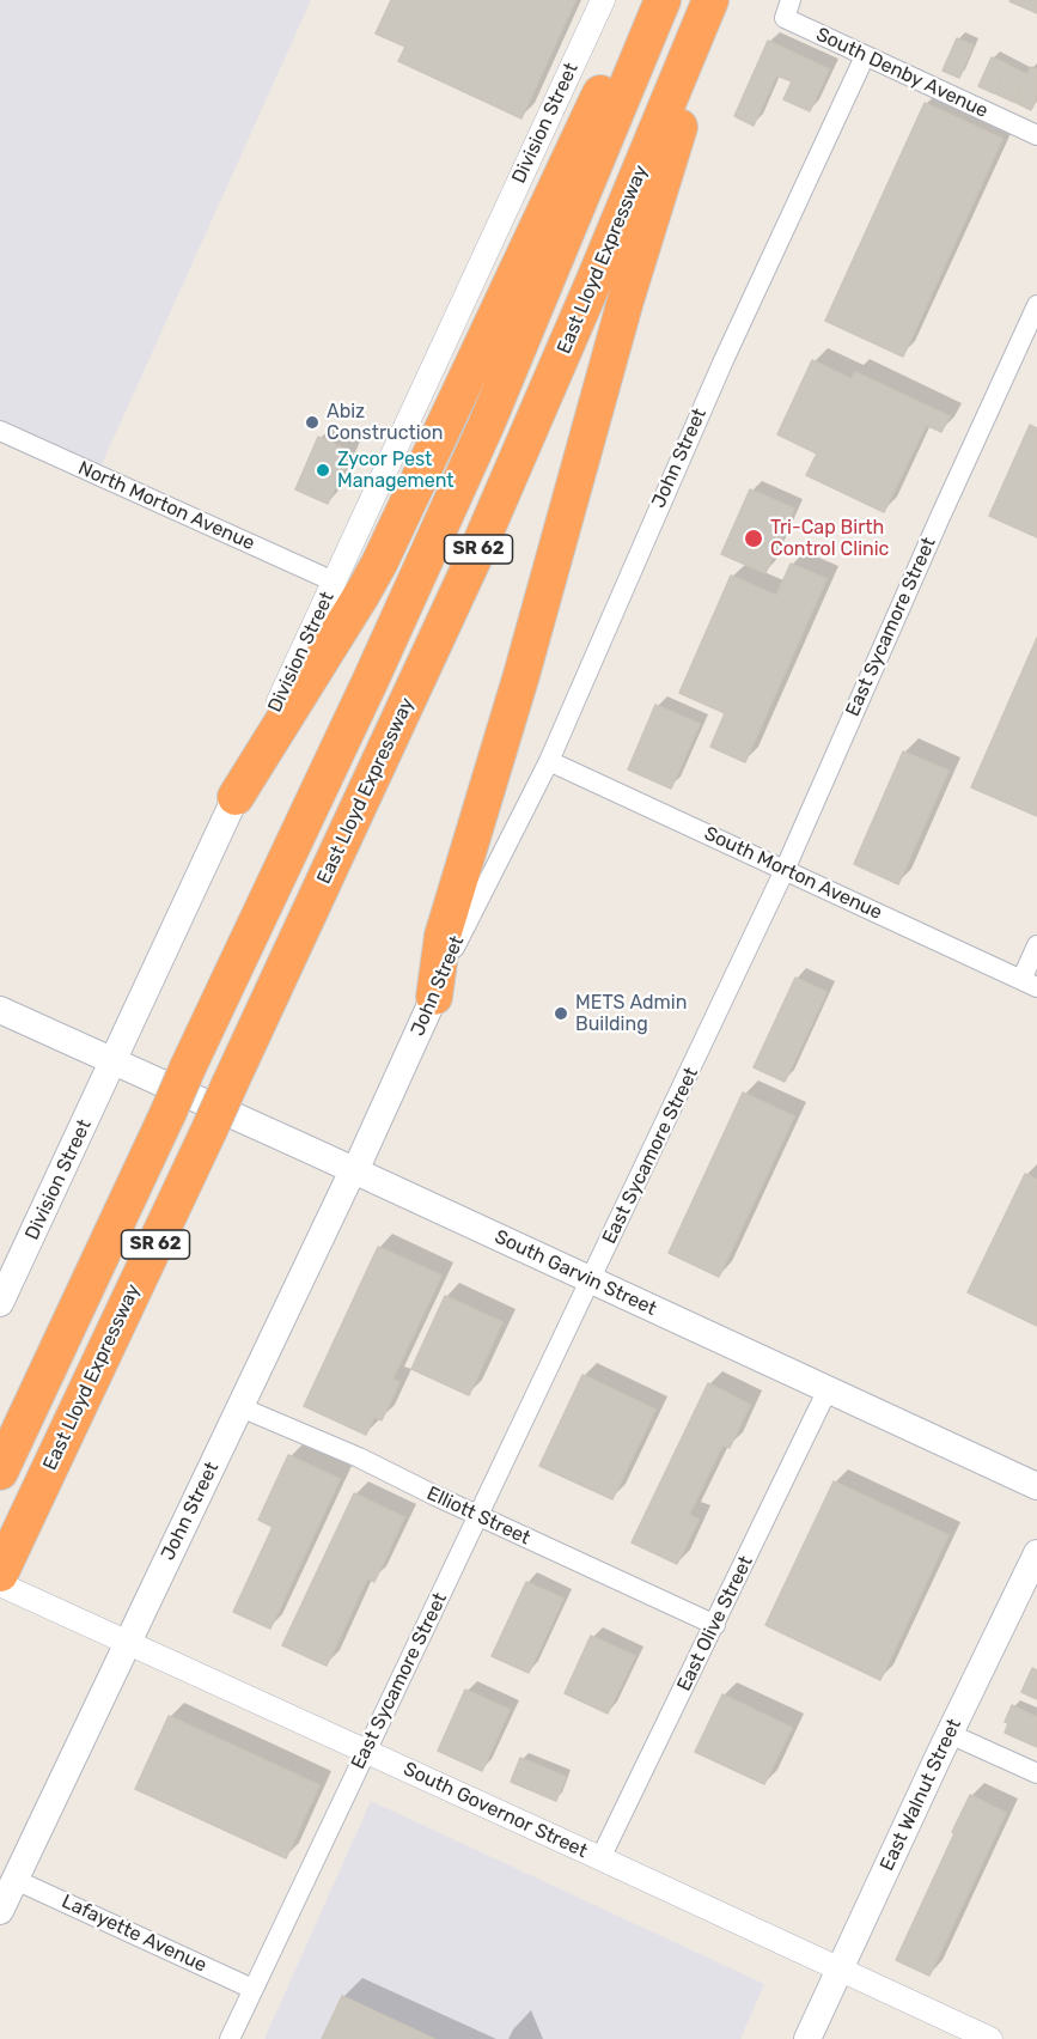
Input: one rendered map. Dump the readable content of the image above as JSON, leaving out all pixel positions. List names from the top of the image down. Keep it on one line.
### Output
{"streets":{"highway":["East Lloyd Expressway","SR 62"],"main road":["Division Street","John Street","South Garvin Street","East Walnut Street"],"street":["South Denby Avenue","North Morton Avenue","East Sycamore Street","South Morton Avenue","Elliott Street","East Olive Street","South Governor Street","Lafayette Avenue"]},"crossings":[["South Denby Avenue","John Street"],["Division Street","North Morton Avenue"],["Division Street","South Garvin Street"],["John Street","South Morton Avenue"],["John Street","South Garvin Street"],["John Street","Elliott Street"],["John Street","South Governor Street"],["John Street","Lafayette Avenue"],["East Sycamore Street","South Morton Avenue"],["East Sycamore Street","South Garvin Street"],["East Sycamore Street","Elliott Street"],["East Sycamore Street","South Governor Street"],["East Sycamore Street","Lafayette Avenue"],["South Garvin Street","East Olive Street"],["Elliott Street","East Olive Street"],["East Olive Street","South Governor Street"],["East Walnut Street","South Governor Street"]],"places":["Abiz Construction","Zycor Pest Management","Tri-Cap Birth Control Clinic","METS Admin Building"]}
